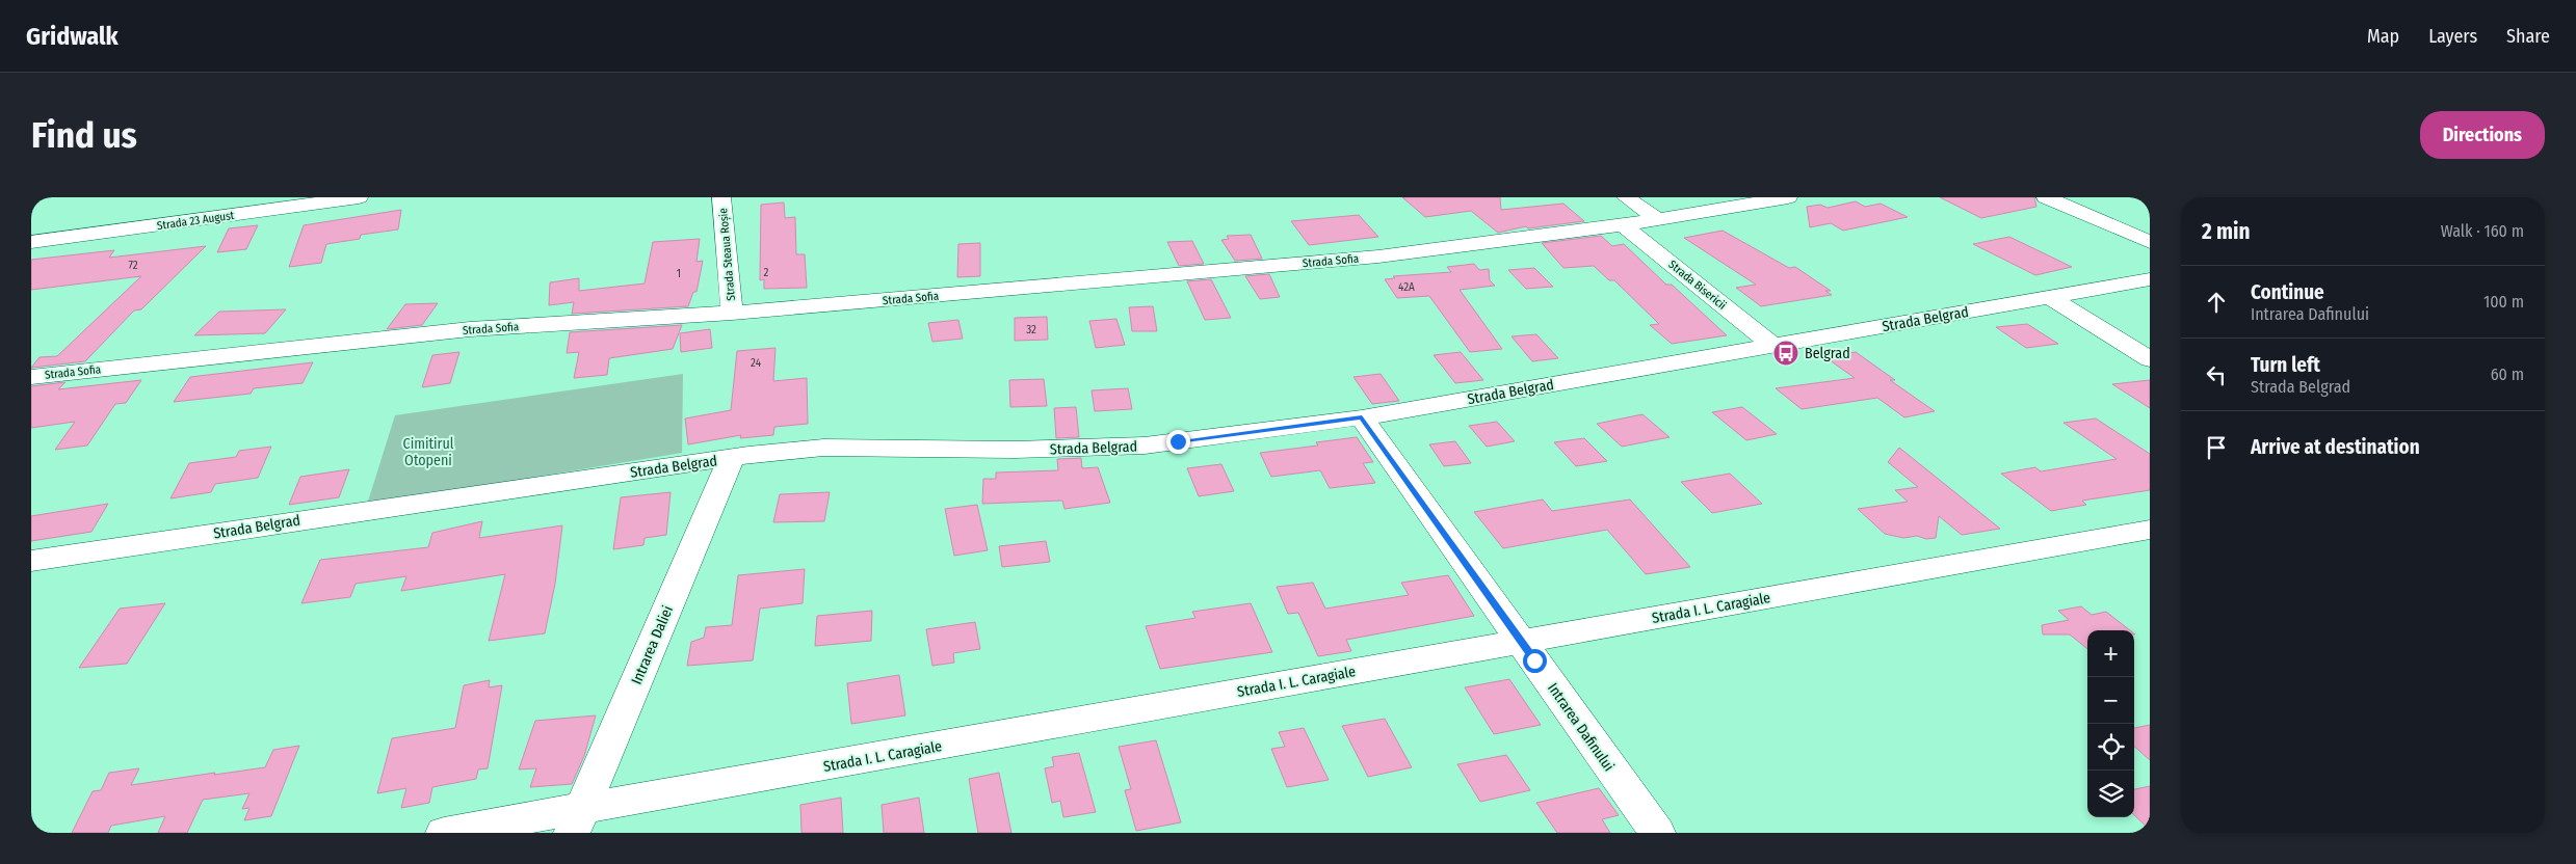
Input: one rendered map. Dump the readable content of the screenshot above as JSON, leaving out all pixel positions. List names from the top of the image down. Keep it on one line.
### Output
{"streets":{"street":["Strada 23 August","Strada Steaua Roșie","Strada Sofia","Strada Bisericii","Strada Belgrad","Strada I. L. Caragiale","Intrarea Daliei","Intrarea Dafinului"]},"crossings":[["Strada Steaua Roșie","Strada Sofia"],["Strada Sofia","Strada Bisericii"],["Strada Bisericii","Strada Belgrad"],["Strada Belgrad","Intrarea Daliei"],["Strada Belgrad","Intrarea Dafinului"],["Strada I. L. Caragiale","Intrarea Daliei"],["Strada I. L. Caragiale","Intrarea Dafinului"]],"parks":["Cimitirul Otopeni"],"places":{"bus stop":["Belgrad"]},"house_numbers":["72","2","1","42A","32","24"],"page":{"header":"Gridwalk","nav":["Map","Layers","Share"],"buttons":"Directions","title":"Find us","heading":["2 min","Walk · 160 m"],"list":[["Continue","Intrarea Dafinului","100 m"],["Turn left","Strada Belgrad","60 m"],"Arrive at destination"],"map_buttons":["+","−"]}}
